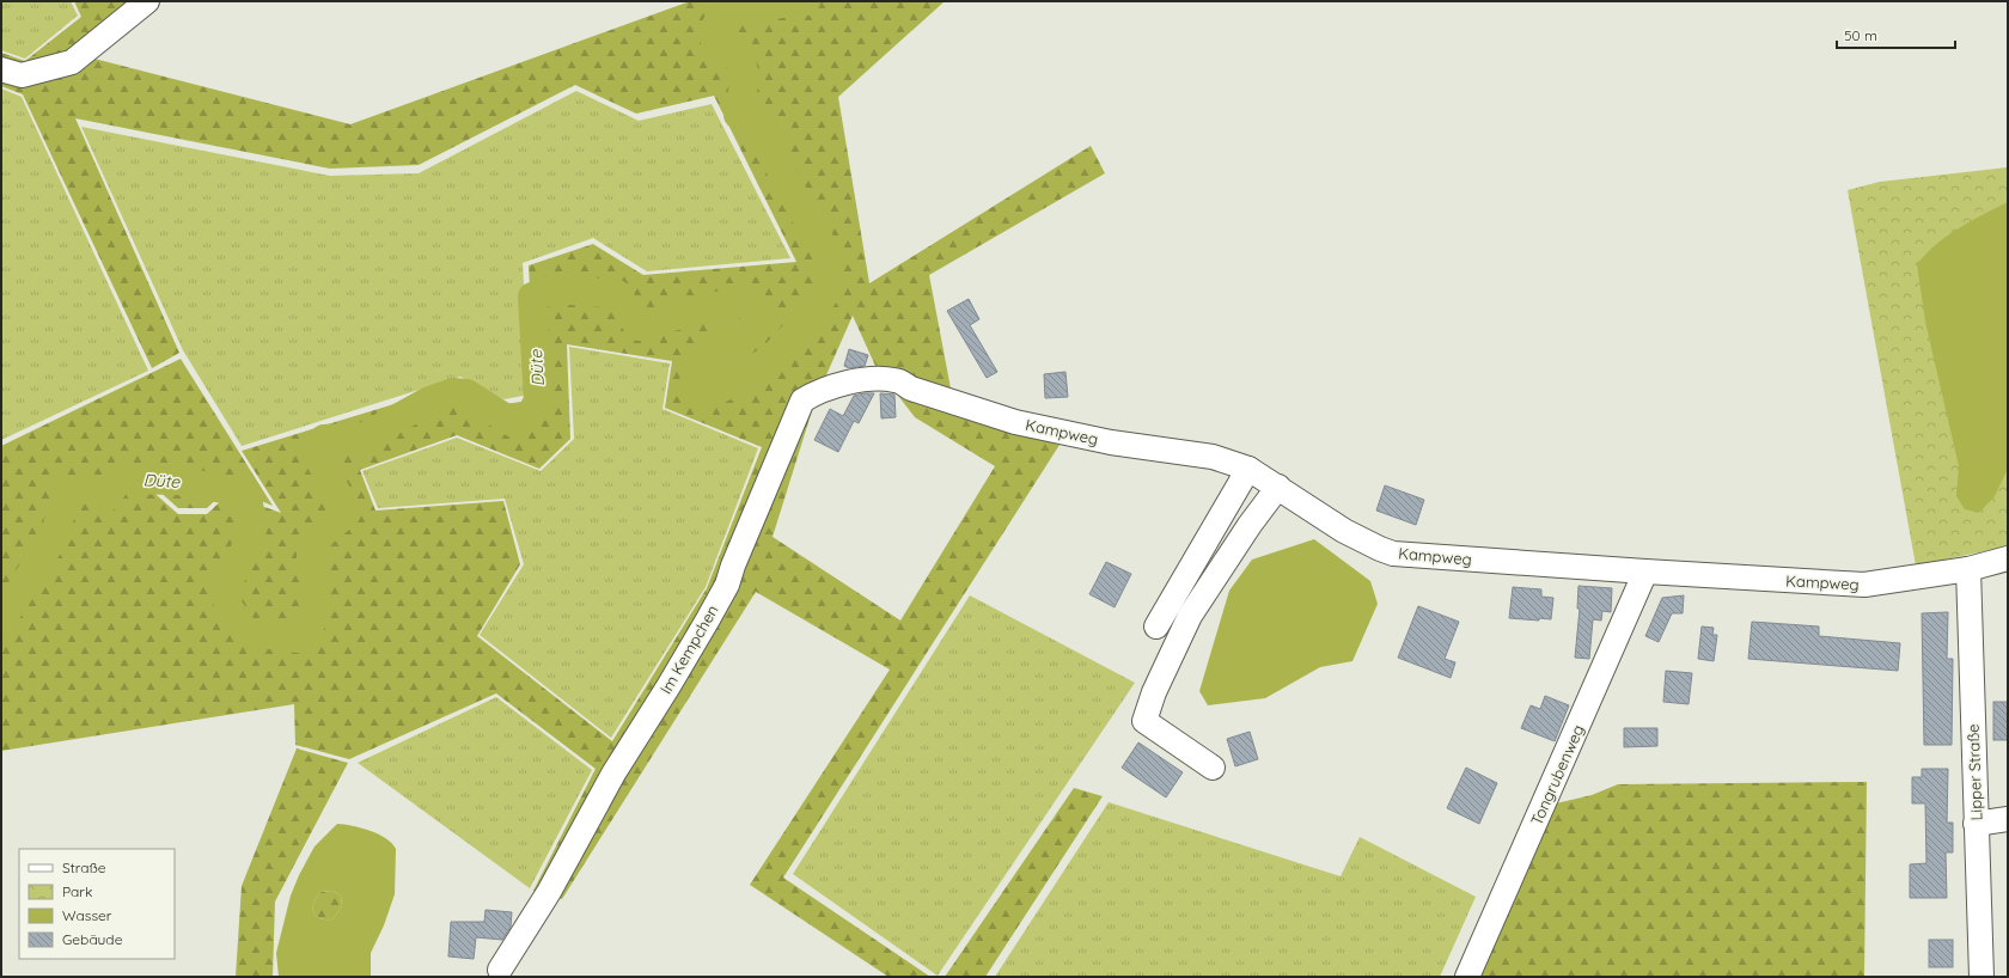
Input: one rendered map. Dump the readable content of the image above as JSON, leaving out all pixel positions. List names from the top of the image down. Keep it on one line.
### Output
{"streets":{"street":["Kampweg","Im Kempchen","Lipper Straße","Tongrubenweg"]},"crossings":[["Kampweg","Im Kempchen"],["Kampweg","Lipper Straße"],["Kampweg","Tongrubenweg"]],"water":["Düte"],"legend":["Straße","Park","Wasser","Gebäude"],"scale_bar":"50 m"}
